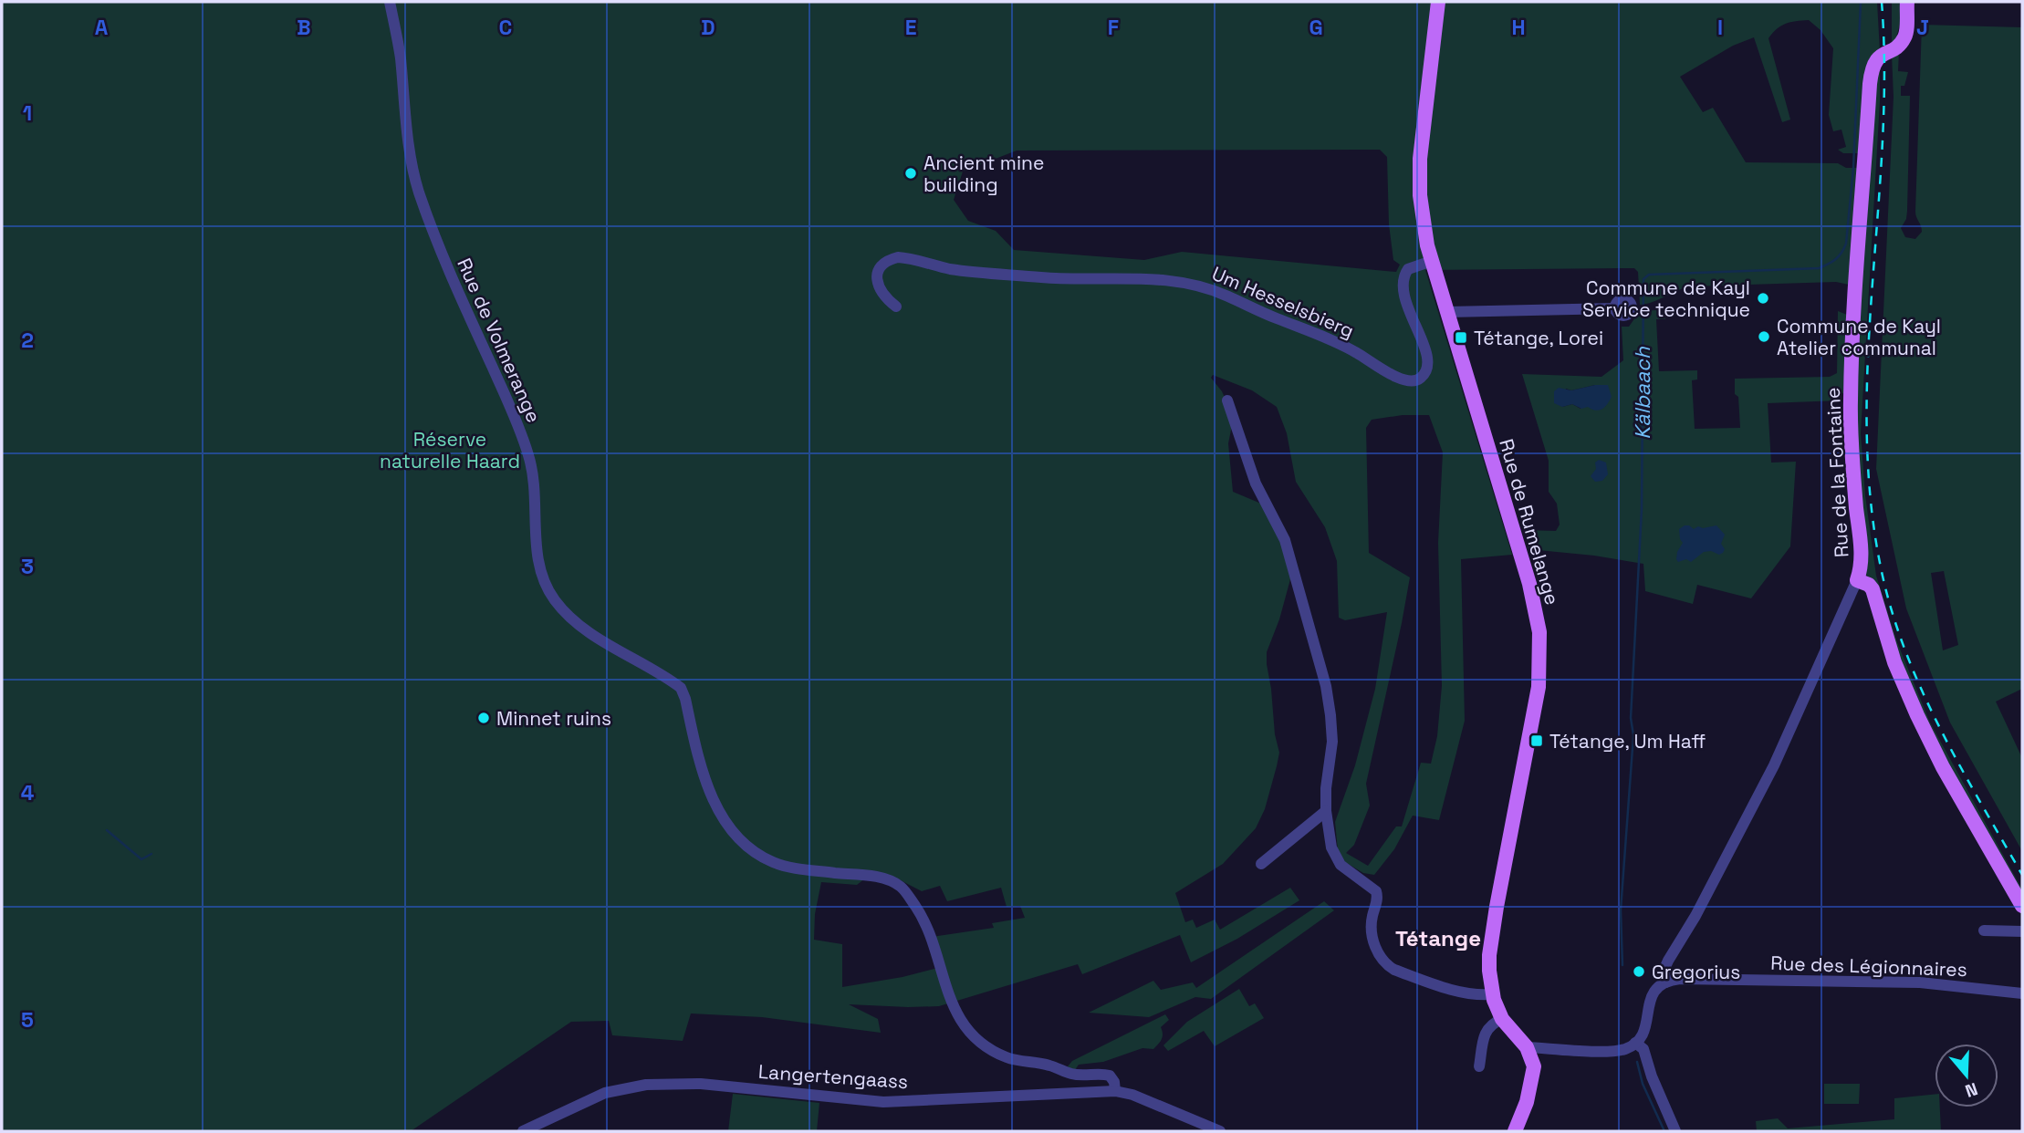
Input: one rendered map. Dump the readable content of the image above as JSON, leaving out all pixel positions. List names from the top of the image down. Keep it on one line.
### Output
{"streets":{"main road":["Rue de la Fontaine","Rue de Rumelange"],"street":["Um Hesselsbierg","Rue de Volmerange","Rue des Légionnaires","Langertengaass"]},"crossings":[["Um Hesselsbierg","Rue de Rumelange"],["Rue de Volmerange","Langertengaass"],["Rue de la Fontaine","Rue des Légionnaires"]],"districts":["Tétange"],"water":["Kälbaach"],"parks":["Réserve naturelle Haard"],"places":{"other":["Ancient mine building","Commune de Kayl Service technique","Commune de Kayl Atelier communal","Minnet ruins","Gregorius"],"transit":["Tétange, Lorei","Tétange, Um Haff"]},"north":"bottom","grid":{"columns":["A","B","C","D","E","F","G","H","I","J"],"rows":["1","2","3","4","5"]}}
